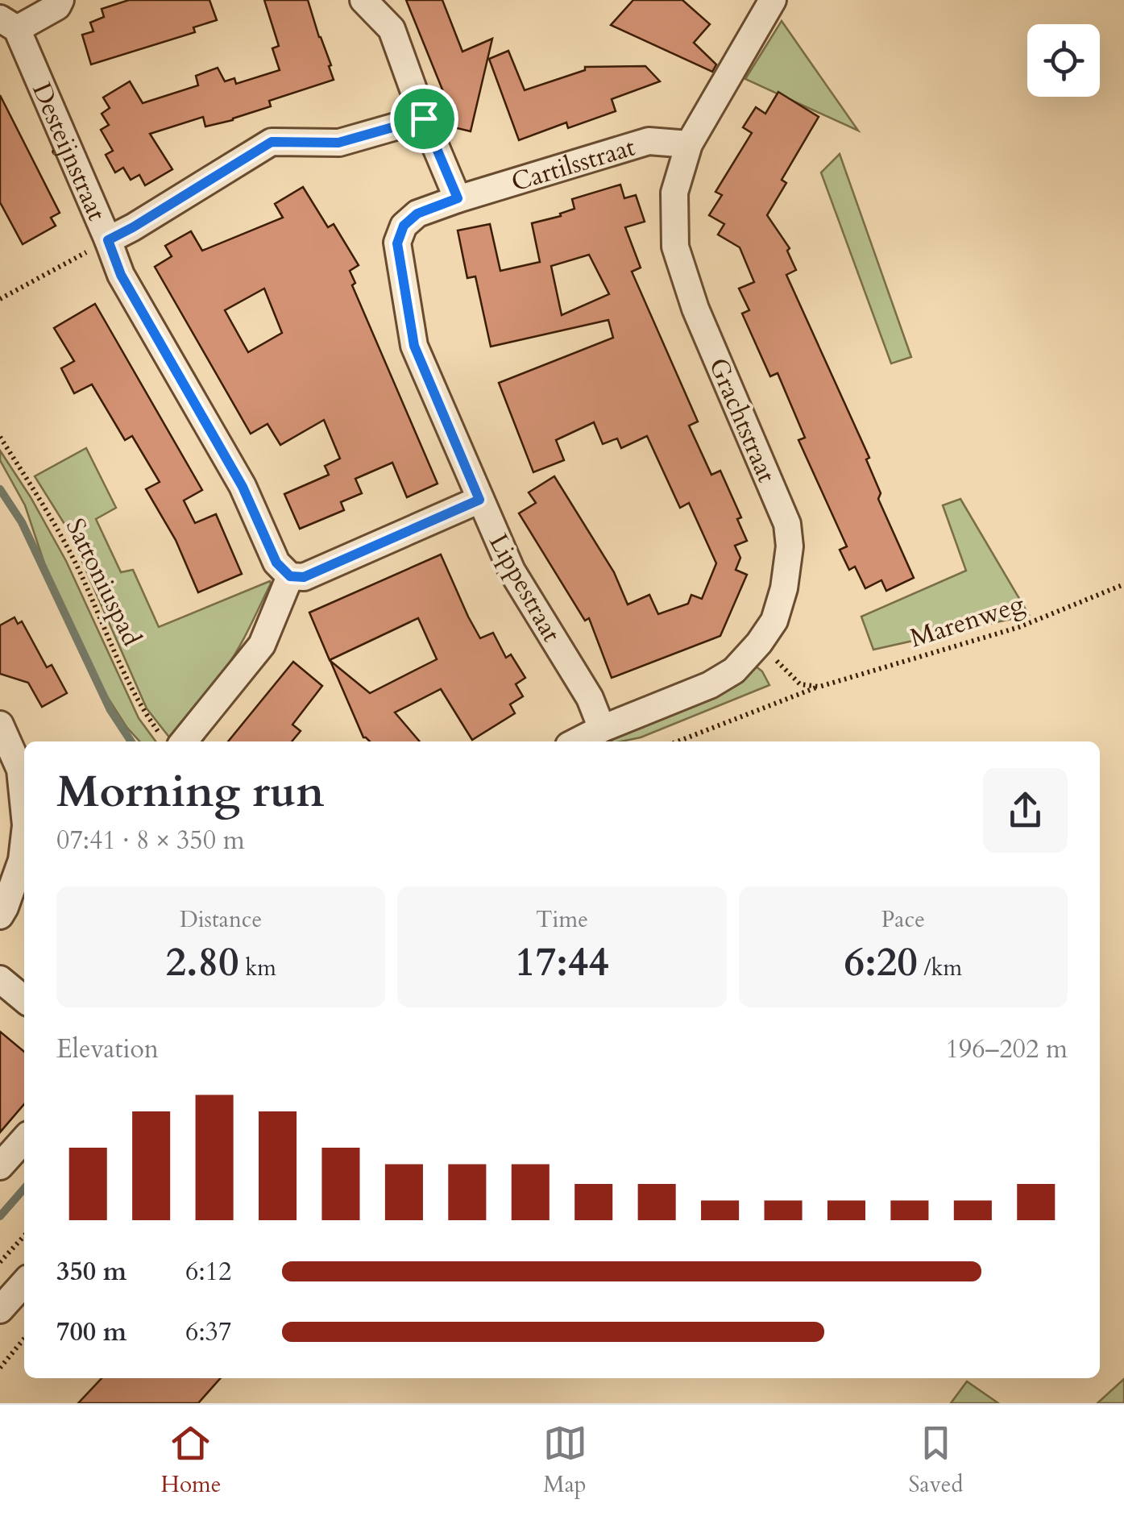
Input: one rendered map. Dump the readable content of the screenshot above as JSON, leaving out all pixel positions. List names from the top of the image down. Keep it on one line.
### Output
{"streets":{"street":["Desteijnstraat","Cartilsstraat","Grachtstraat","Lippestraat"],"path":["Sattoniuspad","Marenweg"]},"crossings":[["Cartilsstraat","Grachtstraat"],["Cartilsstraat","Lippestraat"],["Grachtstraat","Lippestraat"]],"page":{"heading":["Morning run","07:41 · 8 × 350 m"],"stats":[["Distance","2.80 km"],["Time","17:44"],["Pace","6:20 /km"]],"chart":["Elevation","196–202 m"],"list":[{"name":"350 m","note":"6:12"},{"name":"700 m","note":"6:37"}],"tabs":["Home","Map","Saved"]}}
